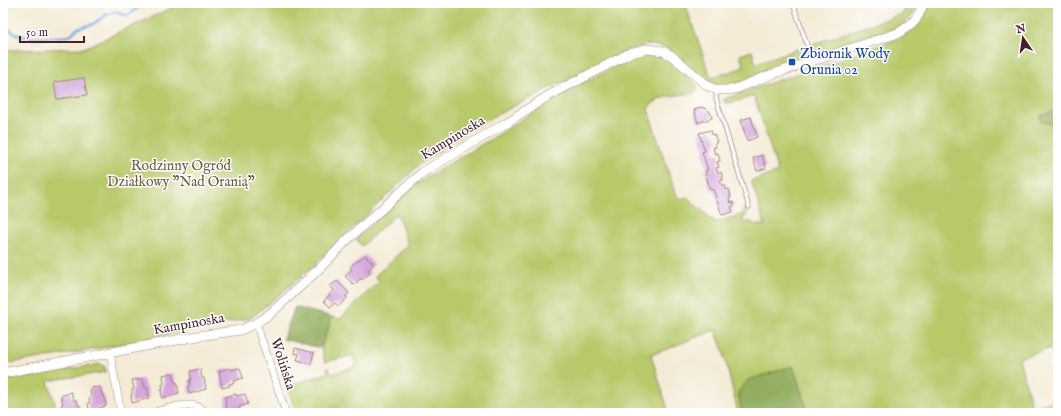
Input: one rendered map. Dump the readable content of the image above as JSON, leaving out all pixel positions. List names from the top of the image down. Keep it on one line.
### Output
{"streets":{"street":["Kampinoska","Wolińska"]},"crossings":[["Kampinoska","Wolińska"]],"parks":["Rodzinny Ogród Działkowy \"Nad Oranią\""],"places":{"transit":["Zbiornik Wody Orunia 02"]},"scale_bar":"50 m","north":"top"}
